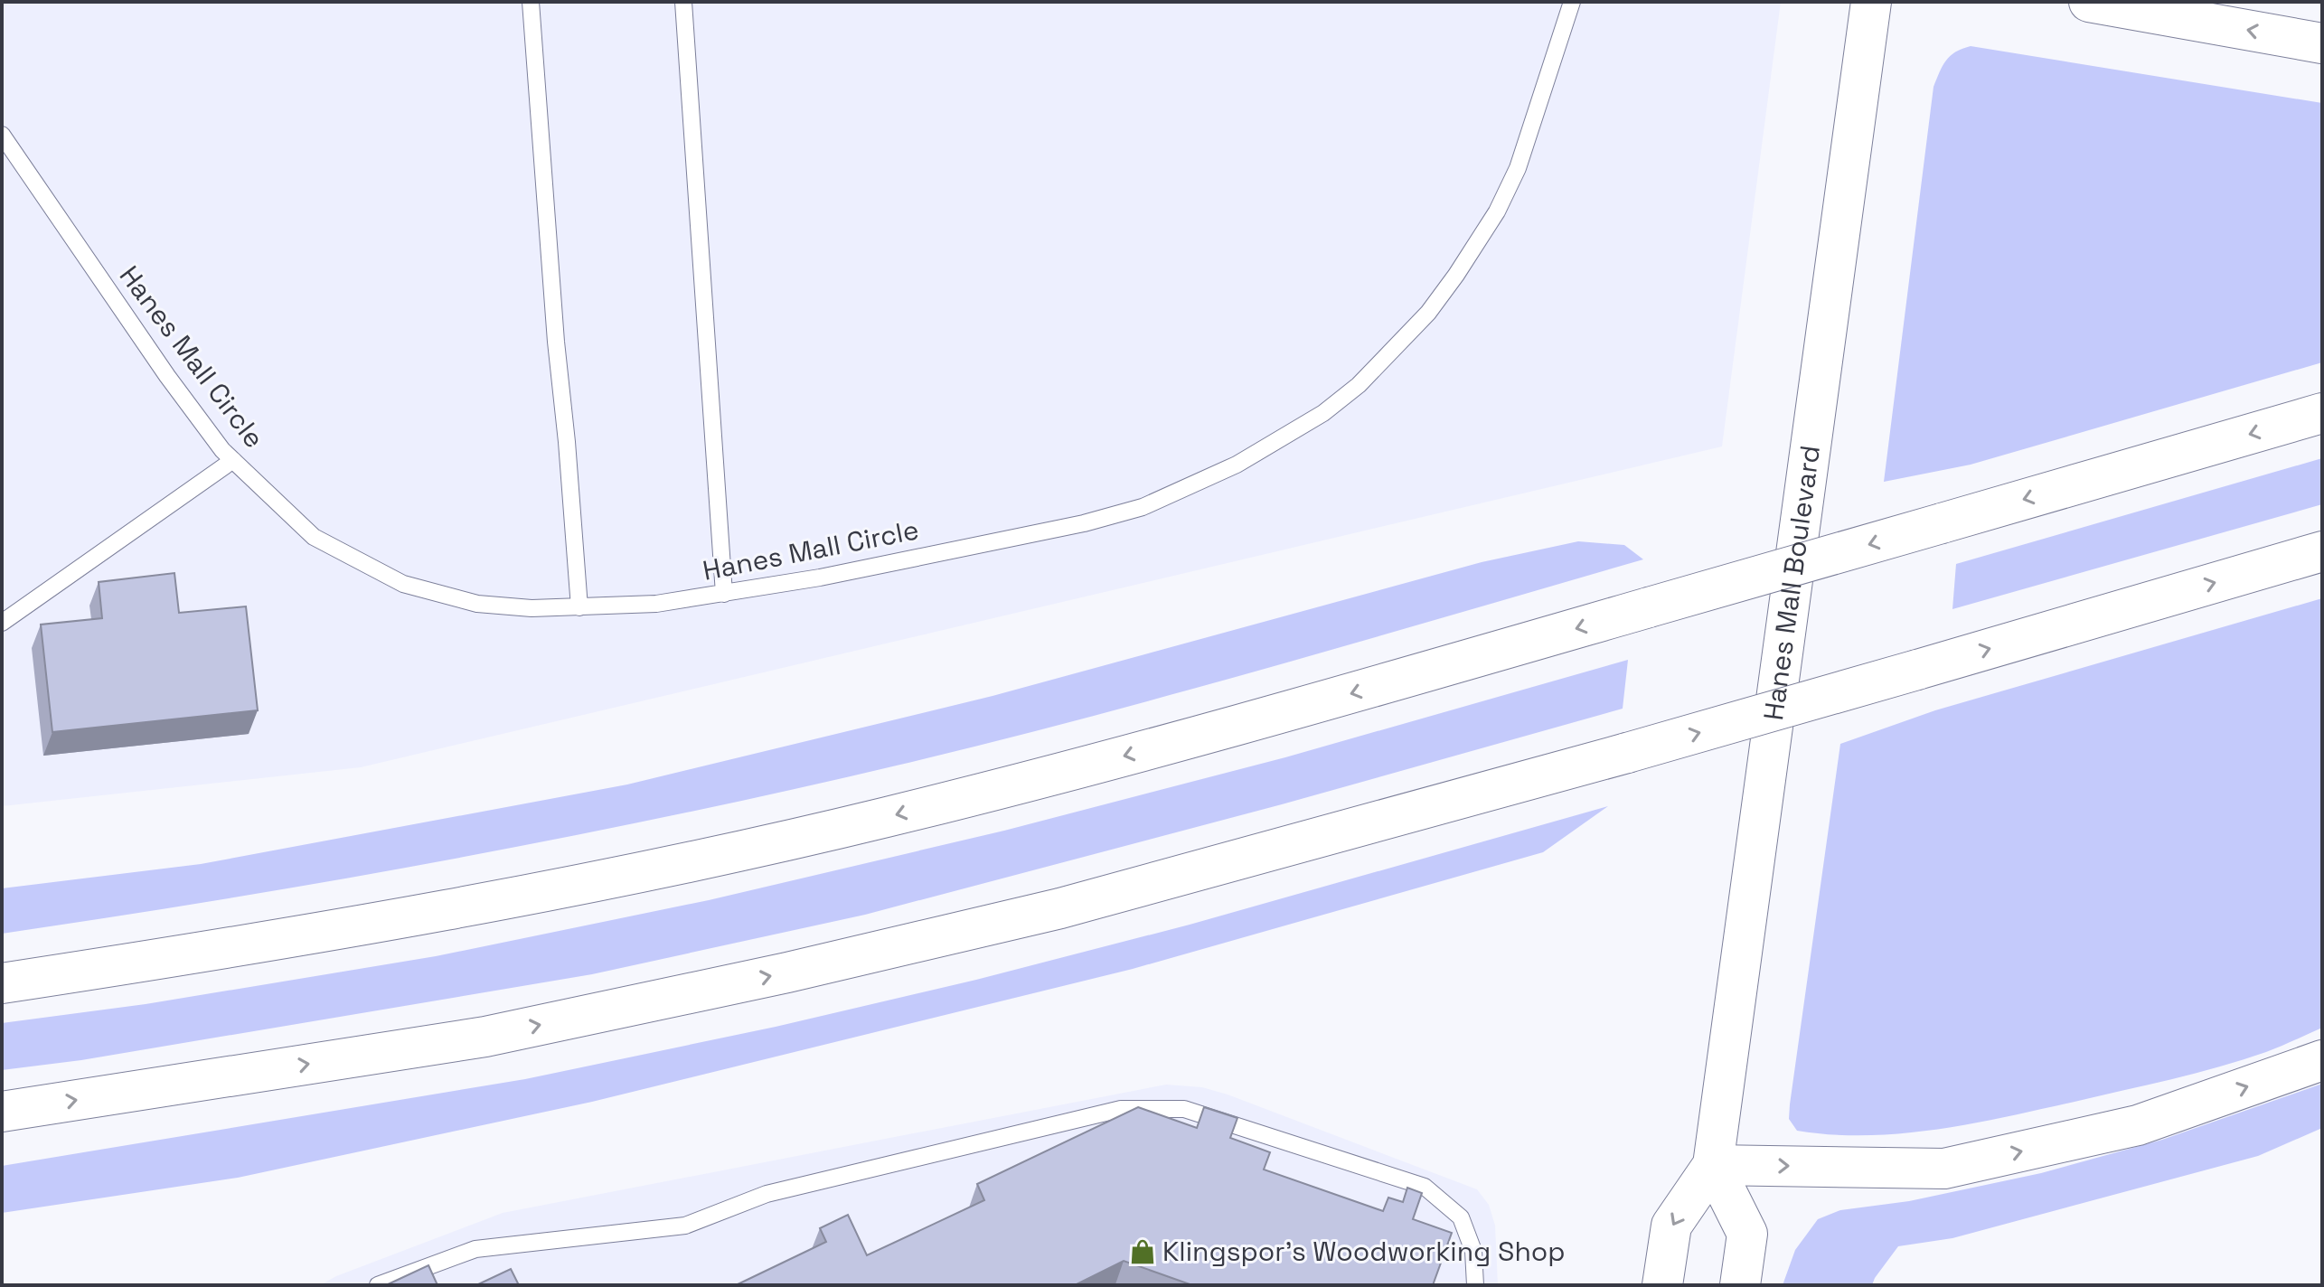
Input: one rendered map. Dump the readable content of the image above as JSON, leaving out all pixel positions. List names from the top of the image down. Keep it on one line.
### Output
{"streets":{"main road":["Hanes Mall Boulevard"],"lane":["Hanes Mall Circle"]},"places":{"shop":["Klingspor's Woodworking Shop"]}}
